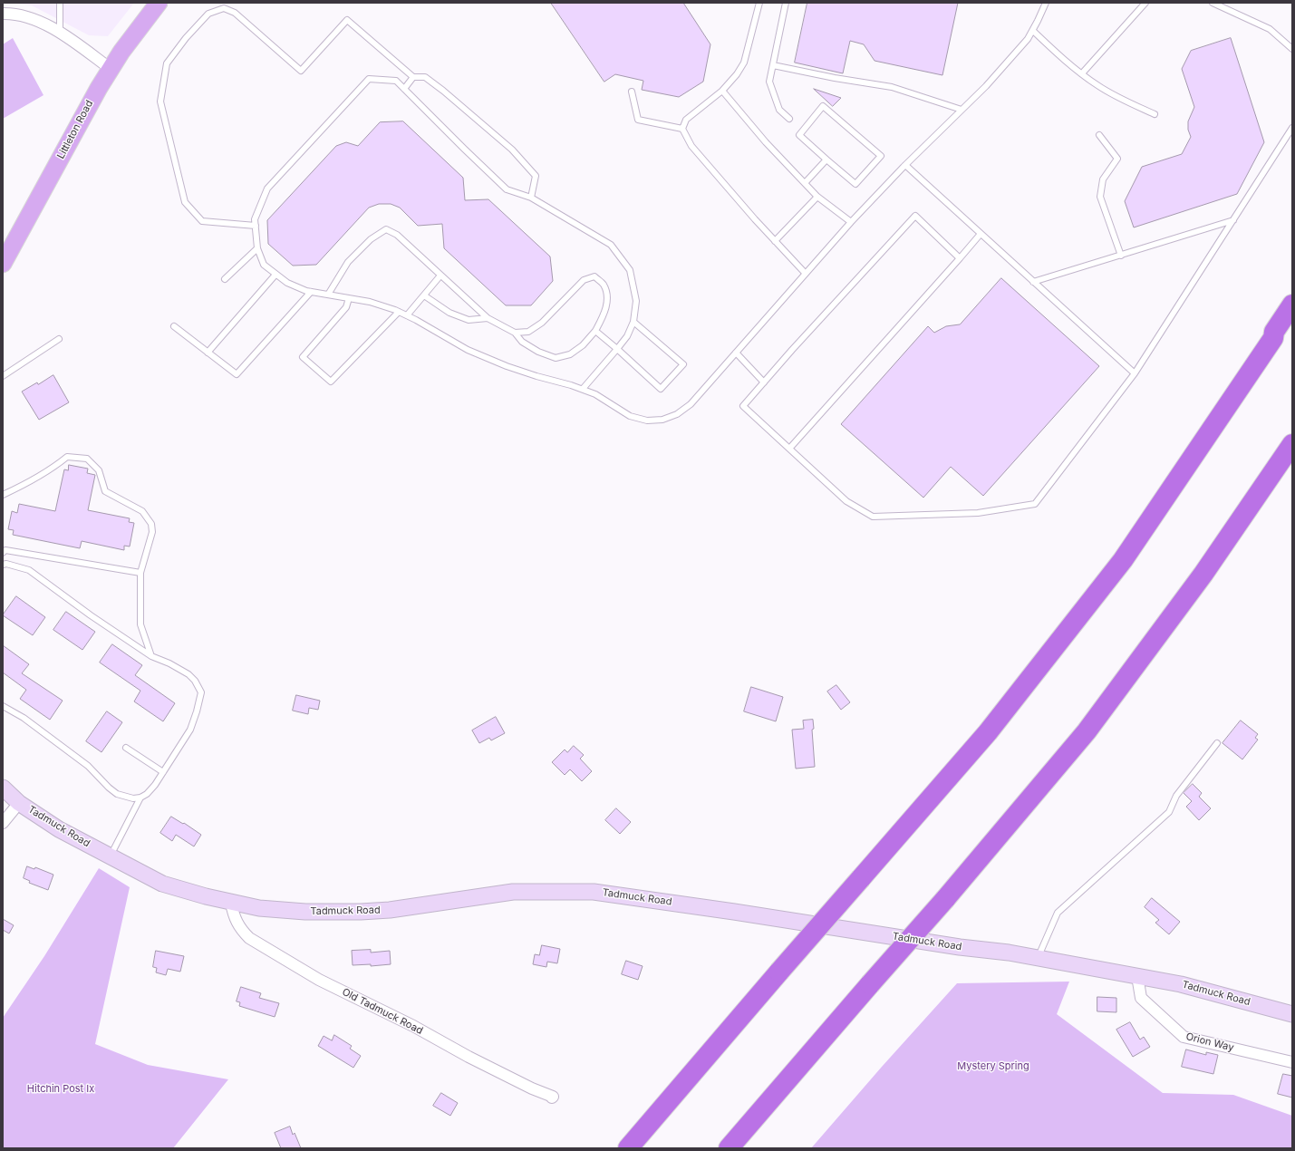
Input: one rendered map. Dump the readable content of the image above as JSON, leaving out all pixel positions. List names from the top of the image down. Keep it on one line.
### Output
{"streets":{"main road":["Littleton Road"],"street":["Tadmuck Road","Old Tadmuck Road","Orion Way"]},"crossings":[["Tadmuck Road","Old Tadmuck Road"],["Tadmuck Road","Orion Way"]],"parks":["Mystery Spring","Hitchin Post Ix"]}
